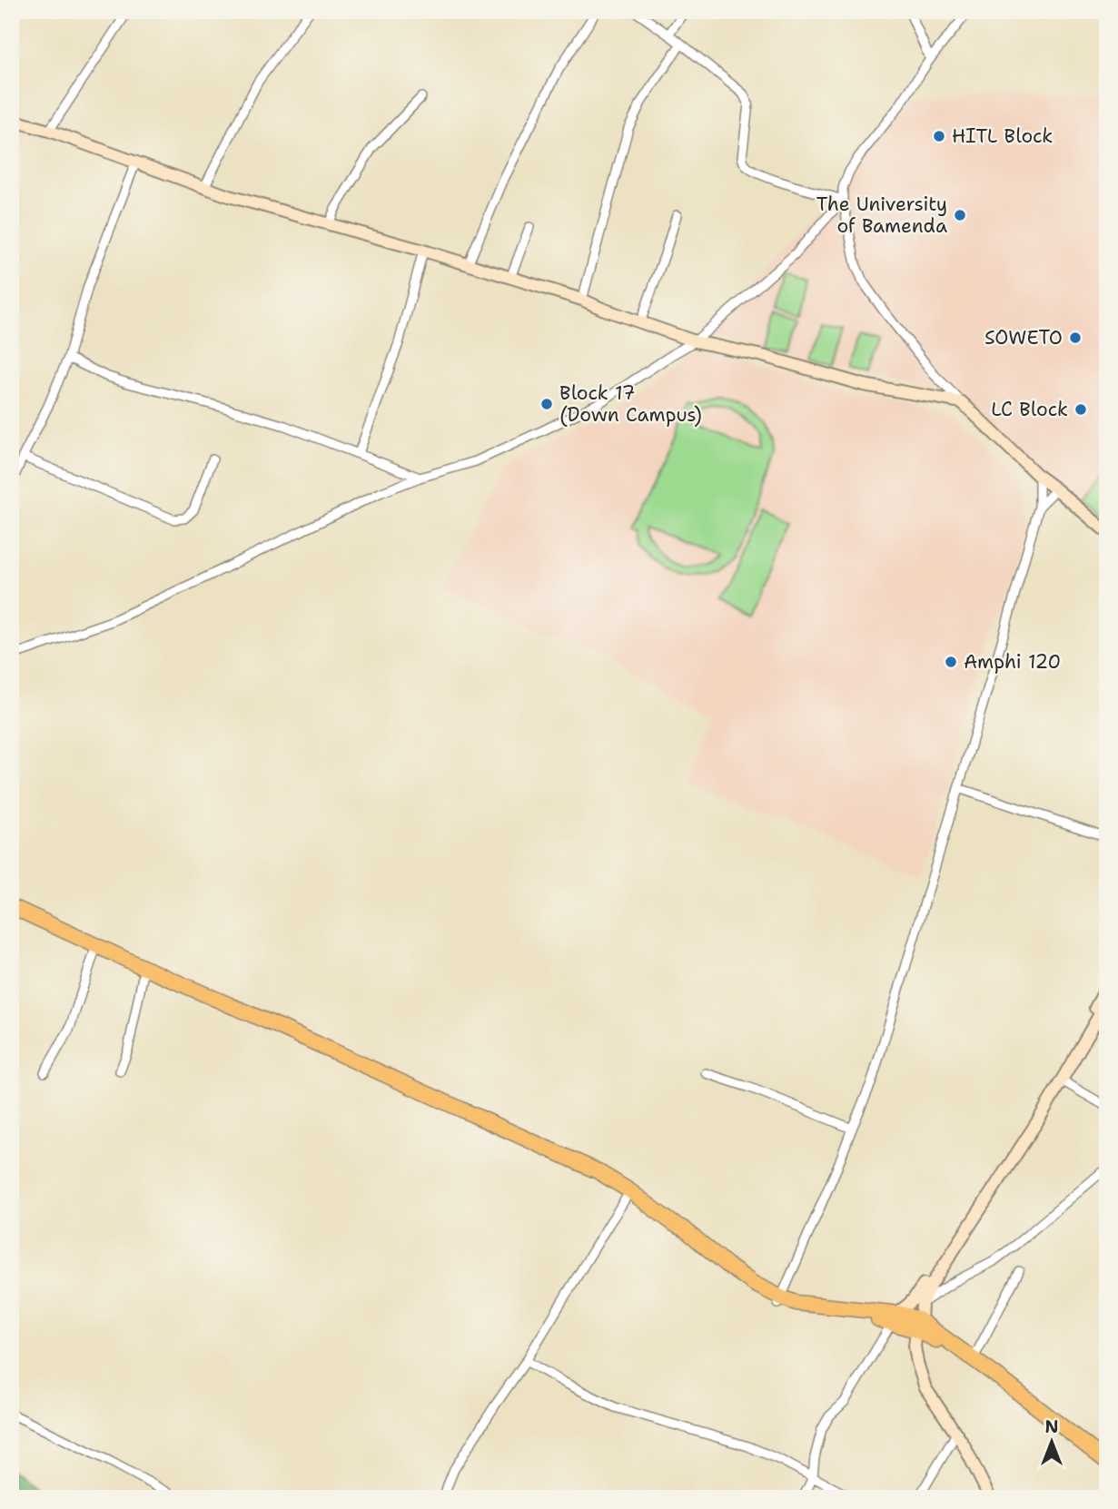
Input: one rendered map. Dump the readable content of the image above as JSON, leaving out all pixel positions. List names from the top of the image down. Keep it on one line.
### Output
{"places":["HITL Block","The University of Bamenda","SOWETO","Block 17 (Down Campus)","LC Block","Amphi 120"],"north":"top"}
